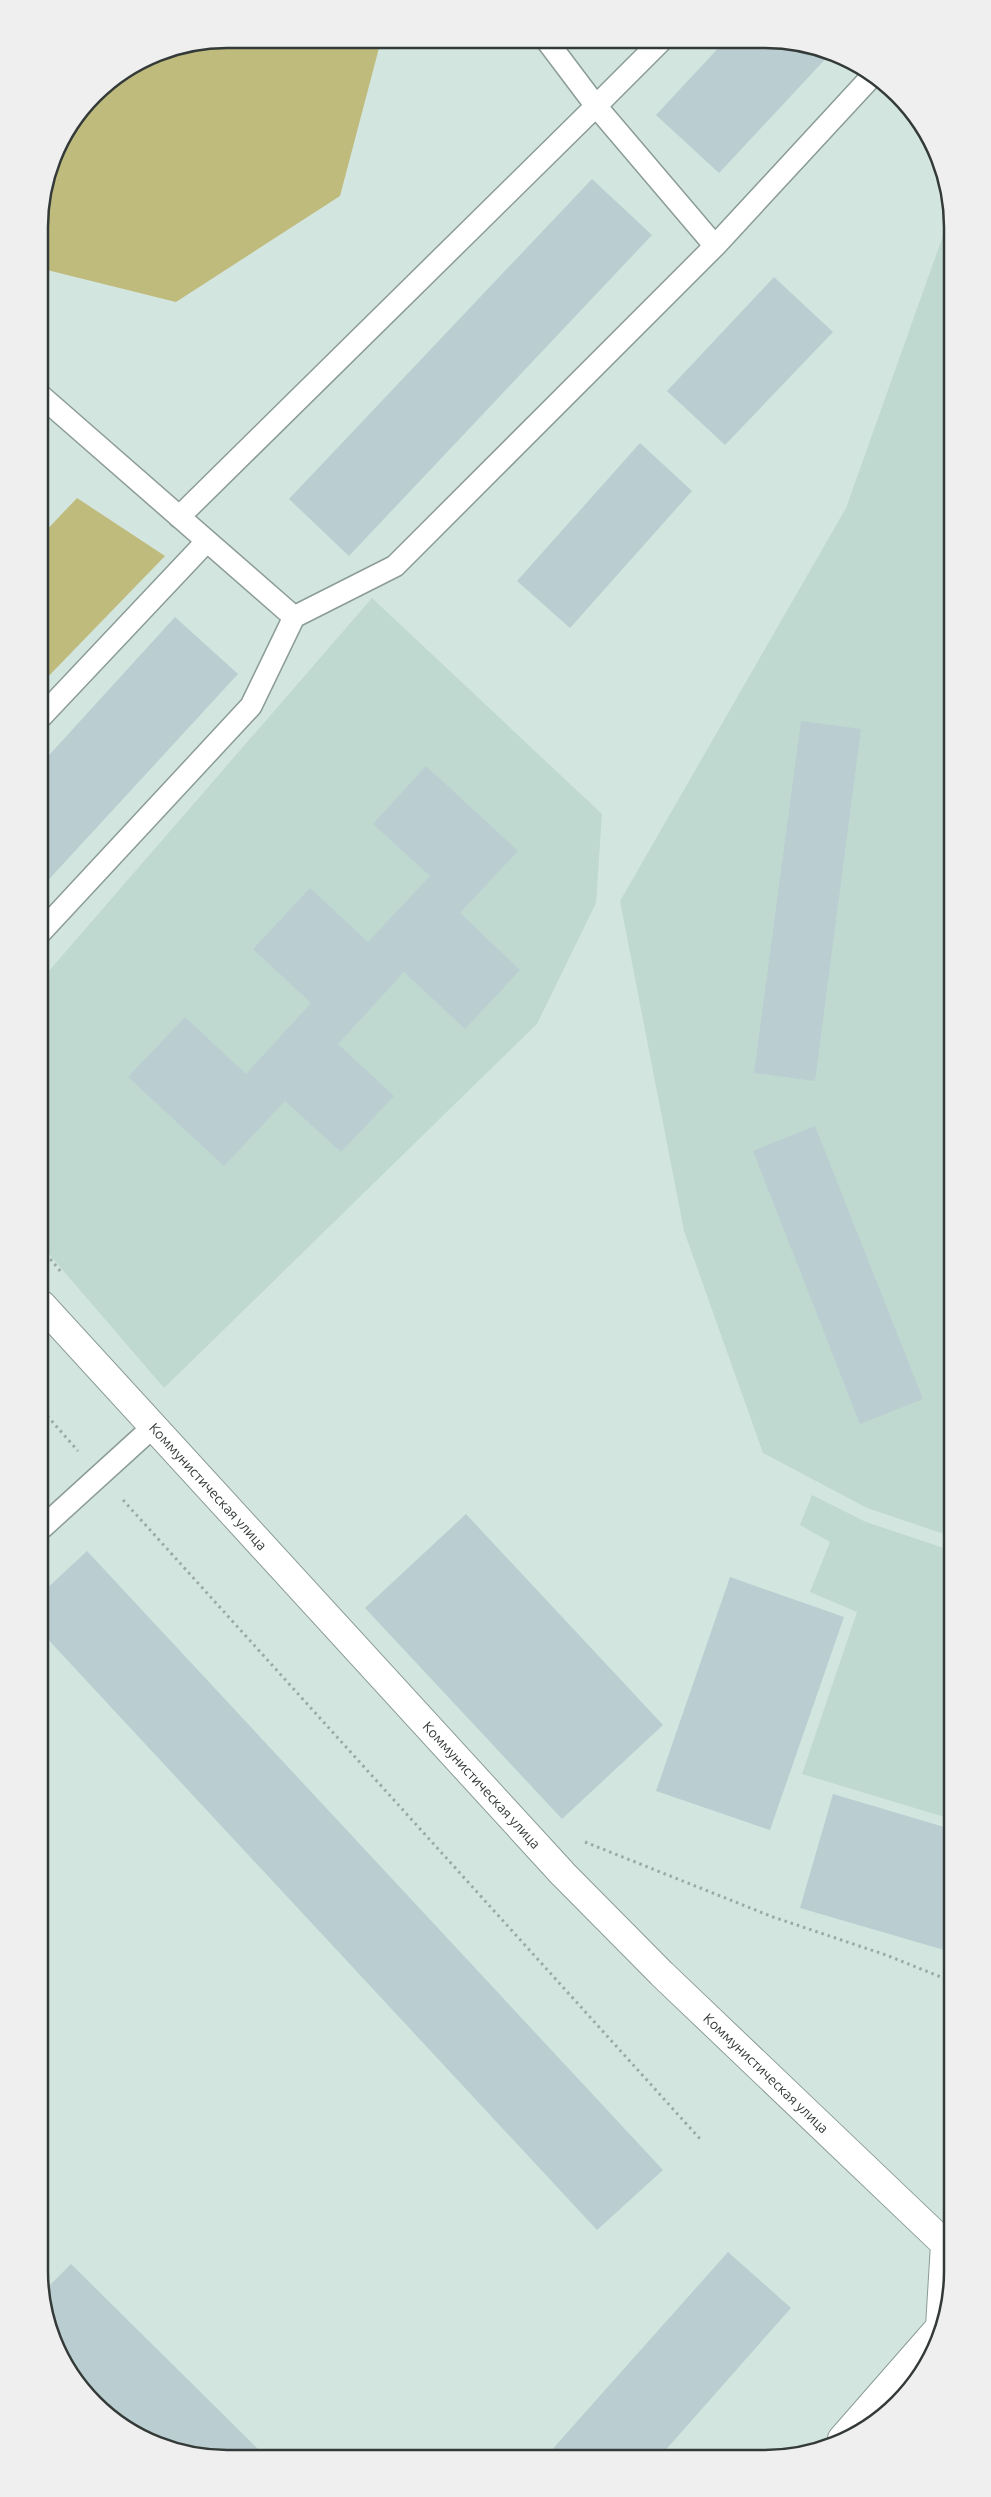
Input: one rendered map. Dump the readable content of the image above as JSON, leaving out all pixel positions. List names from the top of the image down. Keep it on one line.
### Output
{"streets":{"street":["Коммунистическая улица"]}}
